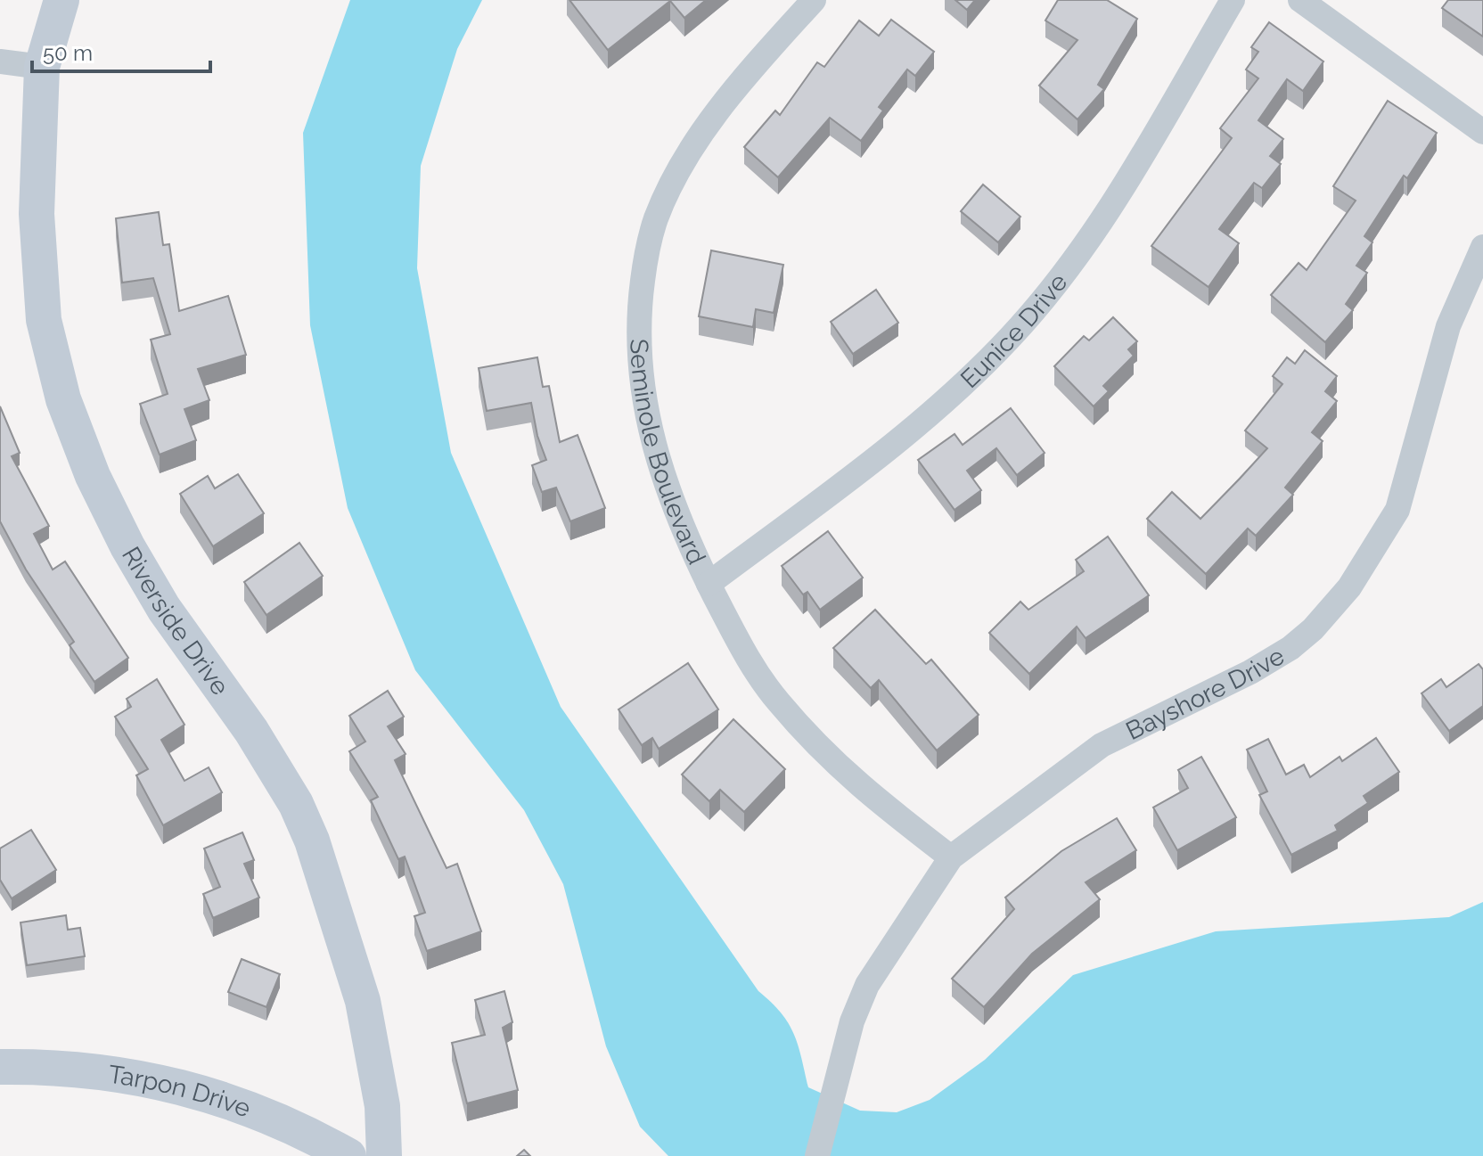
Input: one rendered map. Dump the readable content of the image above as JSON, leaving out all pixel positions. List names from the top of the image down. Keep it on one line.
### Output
{"streets":{"street":["Eunice Drive","Seminole Boulevard","Riverside Drive","Bayshore Drive","Tarpon Drive"]},"crossings":[["Eunice Drive","Seminole Boulevard"],["Seminole Boulevard","Bayshore Drive"]],"scale_bar":"50 m"}
